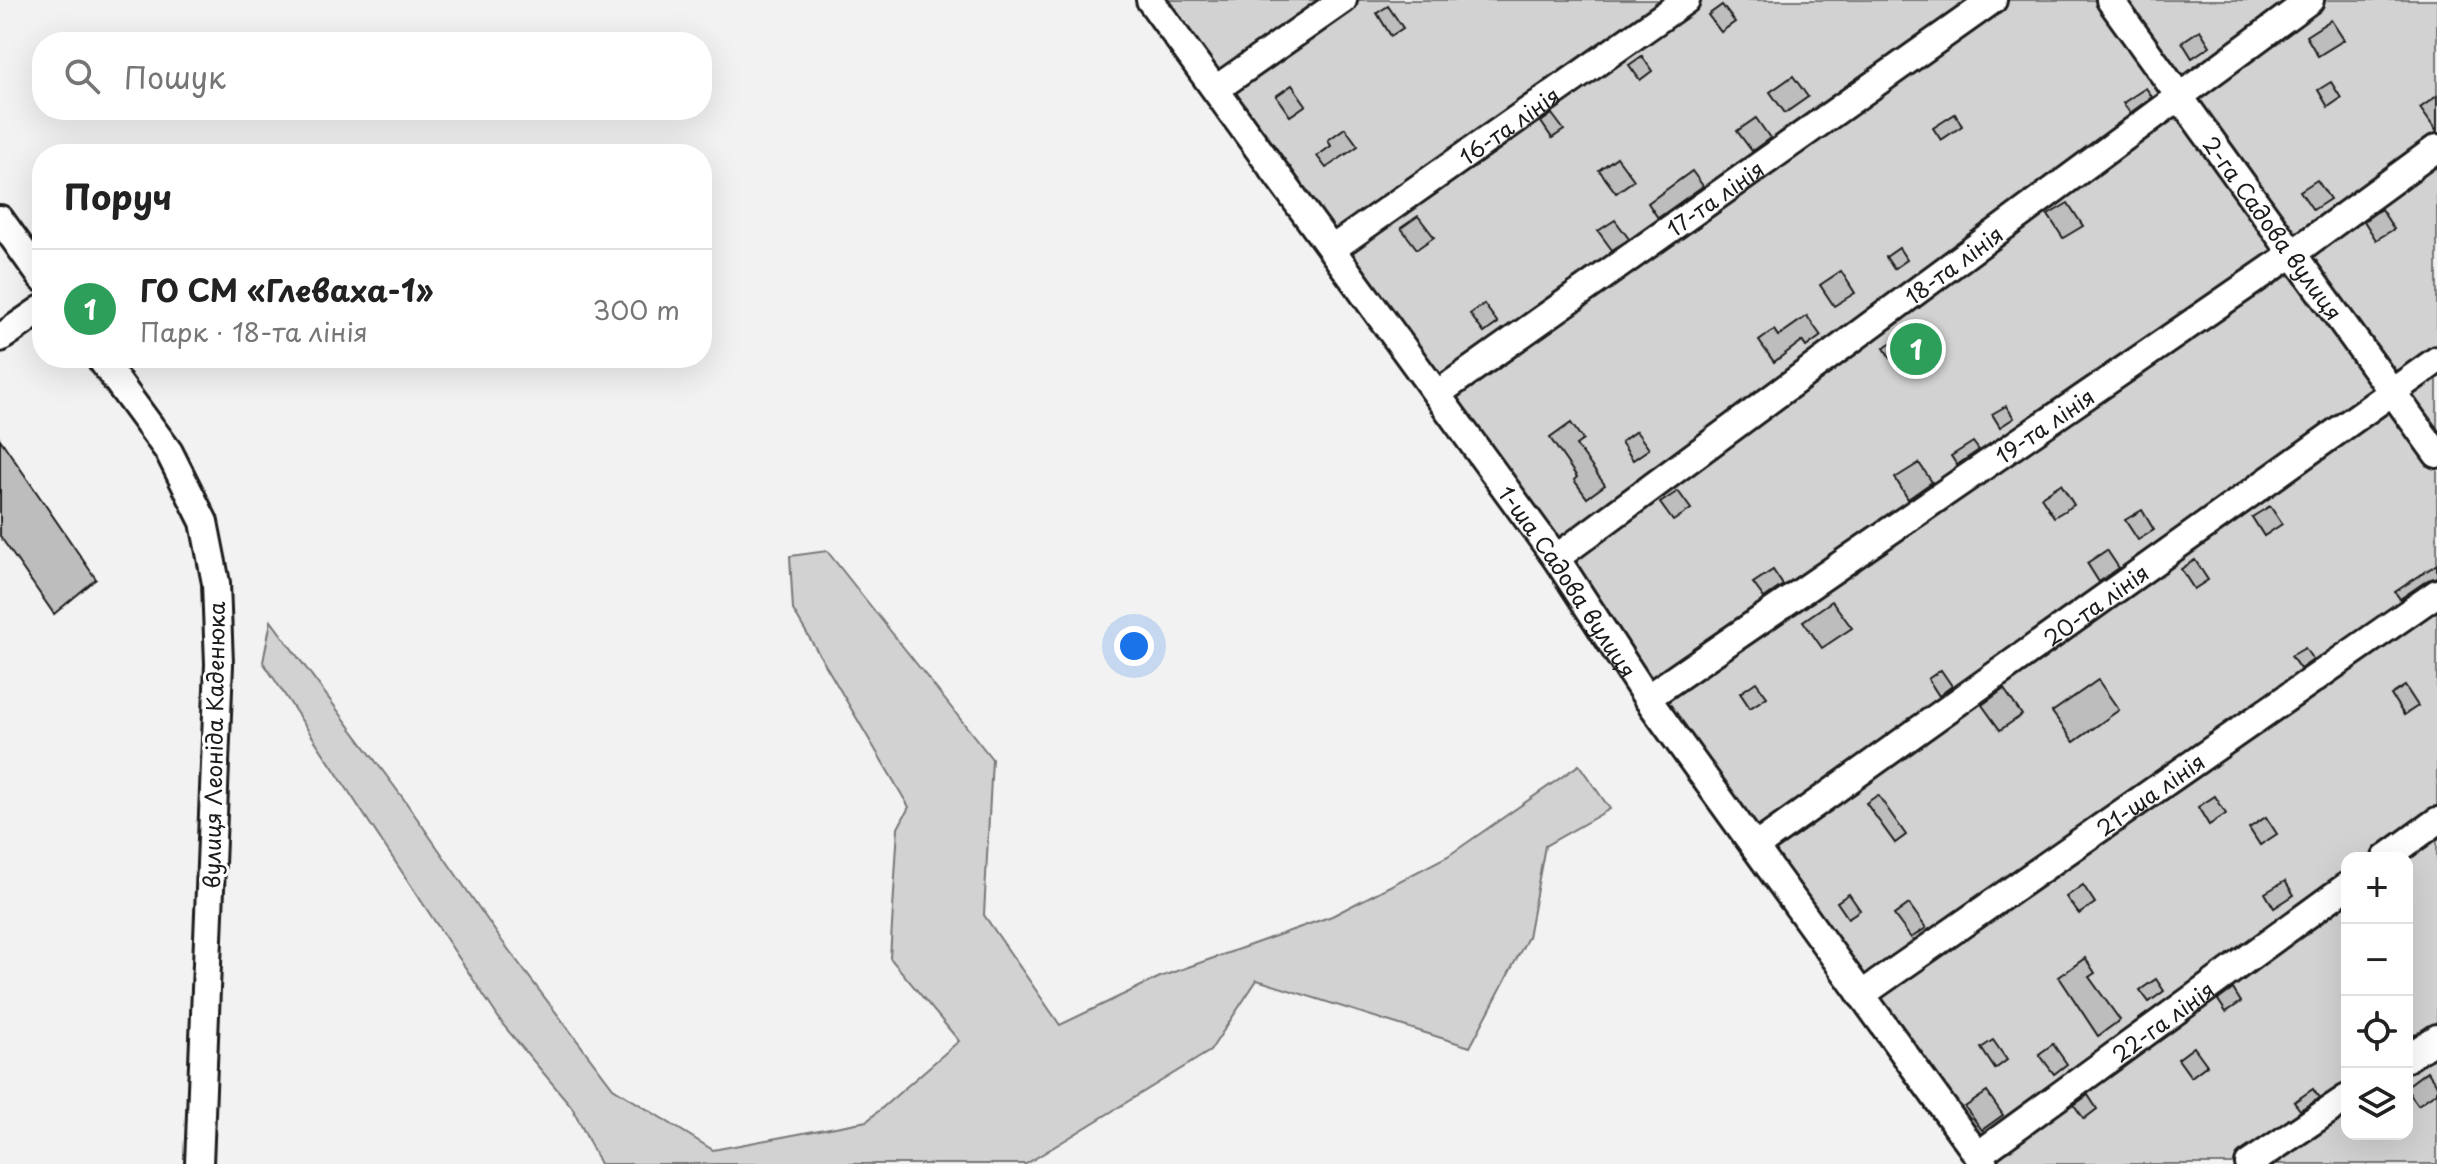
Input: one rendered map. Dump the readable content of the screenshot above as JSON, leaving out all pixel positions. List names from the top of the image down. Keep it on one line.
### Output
{"streets":{"street":["16-та лінія","17-та лінія","2-га Садова вулиця","18-та лінія","19-та лінія","1-ша Садова вулиця","20-та лінія","вулиця Леоніда Каденюка","21-ша лінія","22-га лінія"]},"crossings":[["16-та лінія","1-ша Садова вулиця"],["17-та лінія","1-ша Садова вулиця"],["2-га Садова вулиця","18-та лінія"],["2-га Садова вулиця","19-та лінія"],["2-га Садова вулиця","20-та лінія"],["18-та лінія","1-ша Садова вулиця"],["19-та лінія","1-ша Садова вулиця"],["1-ша Садова вулиця","20-та лінія"],["1-ша Садова вулиця","21-ша лінія"],["1-ша Садова вулиця","22-га лінія"]],"page":{"search":"Пошук","heading":"Поруч","list":[{"mark":"1","name":"ГО СМ «Глеваха-1»","note":"Парк · 18-та лінія","value":"300 m"}],"pins":"1","map_buttons":["+","−"]}}
